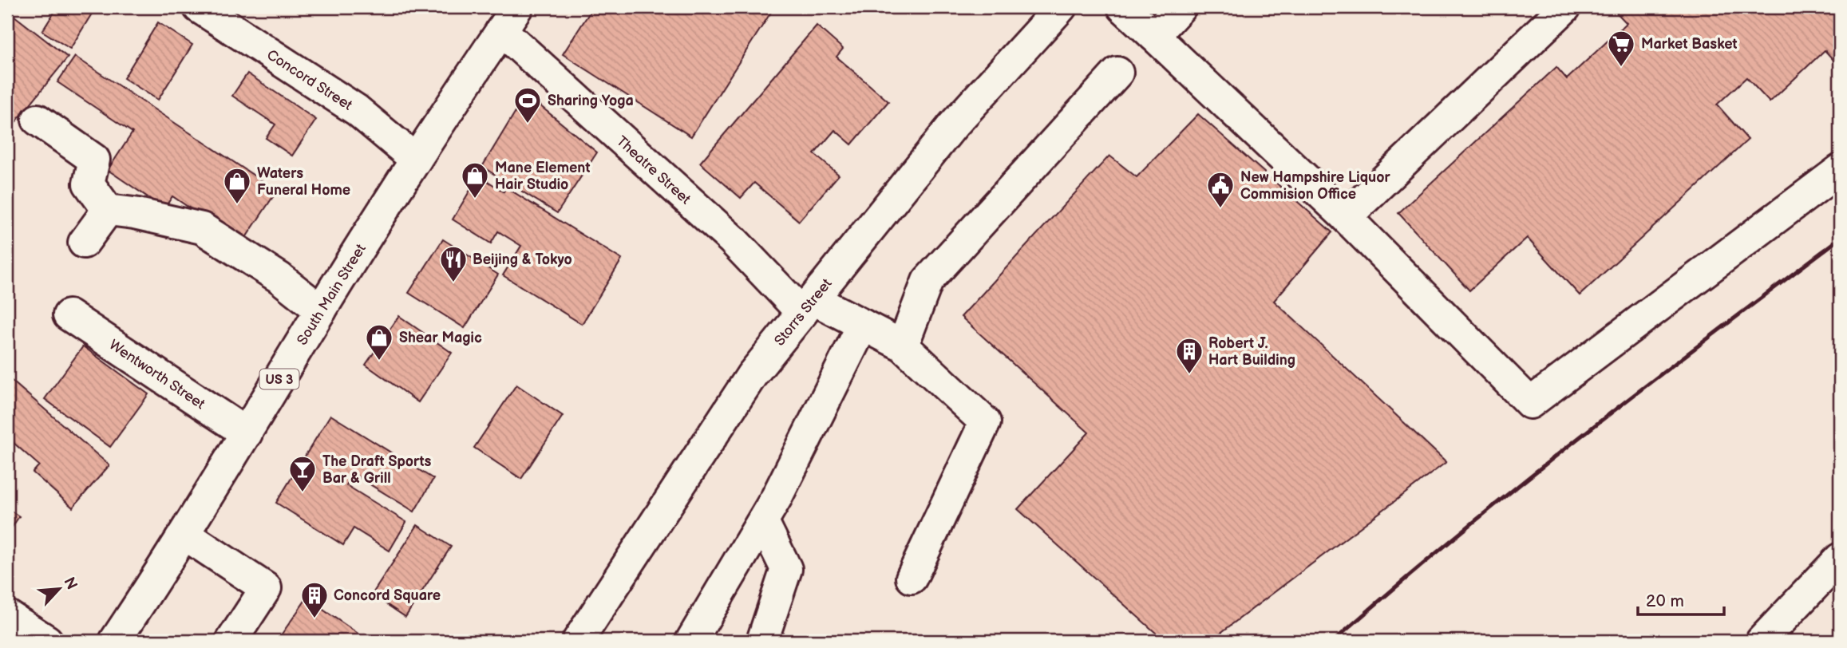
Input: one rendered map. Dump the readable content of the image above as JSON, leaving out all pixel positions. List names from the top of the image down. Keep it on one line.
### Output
{"streets":{"main road":["Concord Street","Theatre Street","South Main Street","Storrs Street","Wentworth Street","US 3"]},"crossings":[["Concord Street","South Main Street"],["Theatre Street","South Main Street"],["Theatre Street","Storrs Street"],["South Main Street","Wentworth Street"]],"places":{"supermarket":["Market Basket"],"sports":["Sharing Yoga"],"shop":["Mane Element Hair Studio","Waters Funeral Home","Shear Magic"],"public building":["New Hampshire Liquor Commision Office"],"restaurant":["Beijing & Tokyo"],"building":["Robert J. Hart Building","Concord Square"],"bar":["The Draft Sports Bar & Grill"]},"scale_bar":"20 m","north":"top right"}
